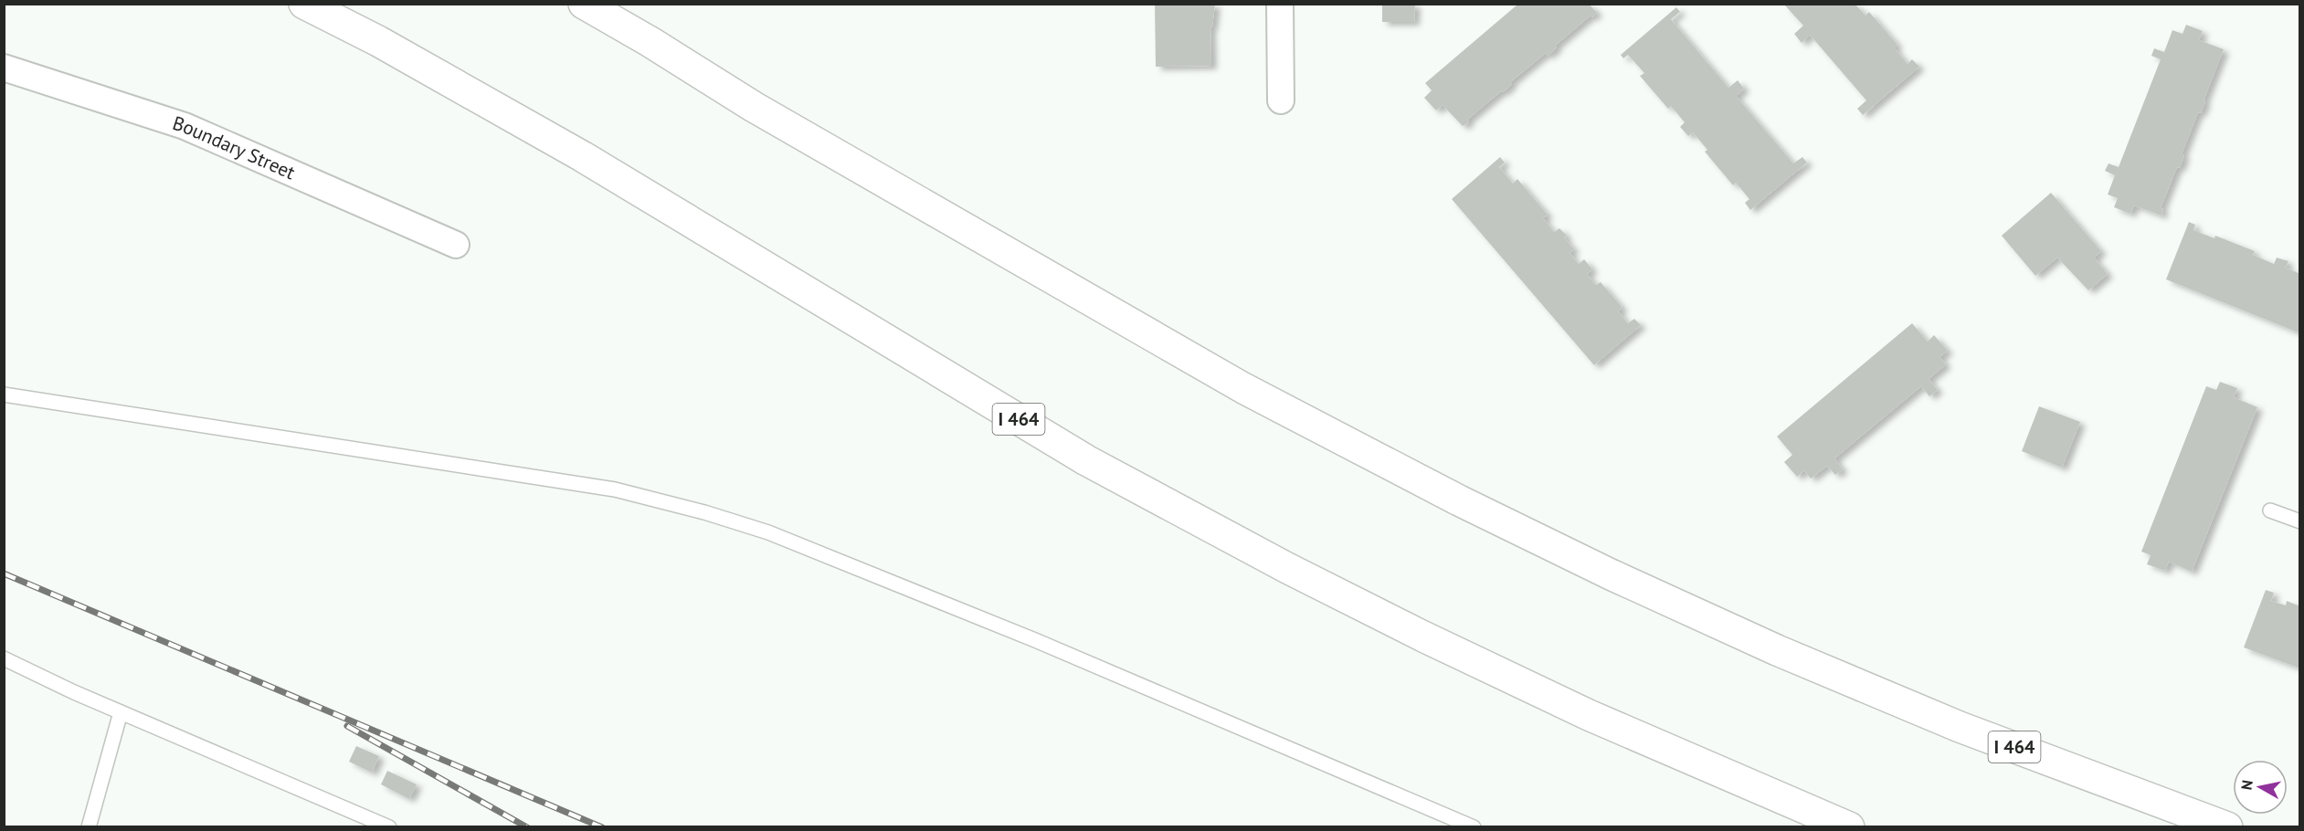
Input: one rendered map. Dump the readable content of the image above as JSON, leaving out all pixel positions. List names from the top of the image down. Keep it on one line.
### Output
{"streets":{"highway":["I 464"],"street":["Boundary Street"]},"north":"left"}
